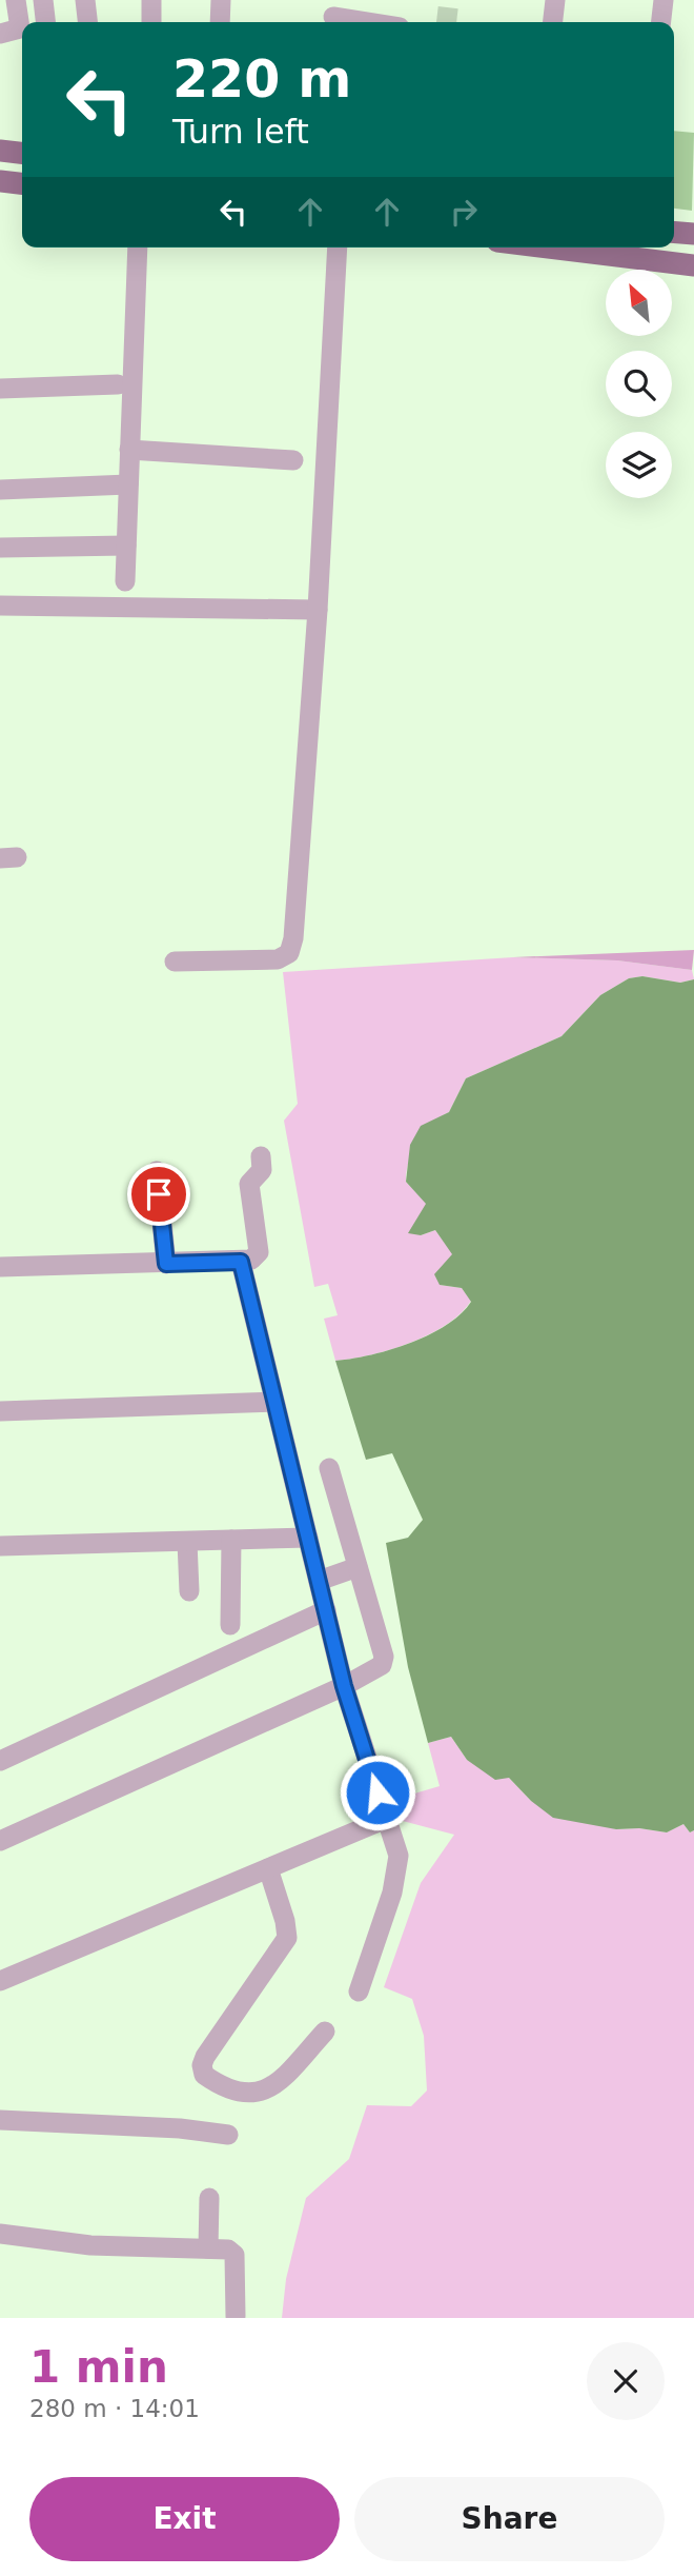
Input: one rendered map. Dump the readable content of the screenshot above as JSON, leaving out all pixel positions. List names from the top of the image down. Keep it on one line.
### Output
{"north":"top left","page":{"turn":["220 m","Turn left"],"heading":["1 min","280 m · 14:01"],"buttons":["Exit","Share"]}}
